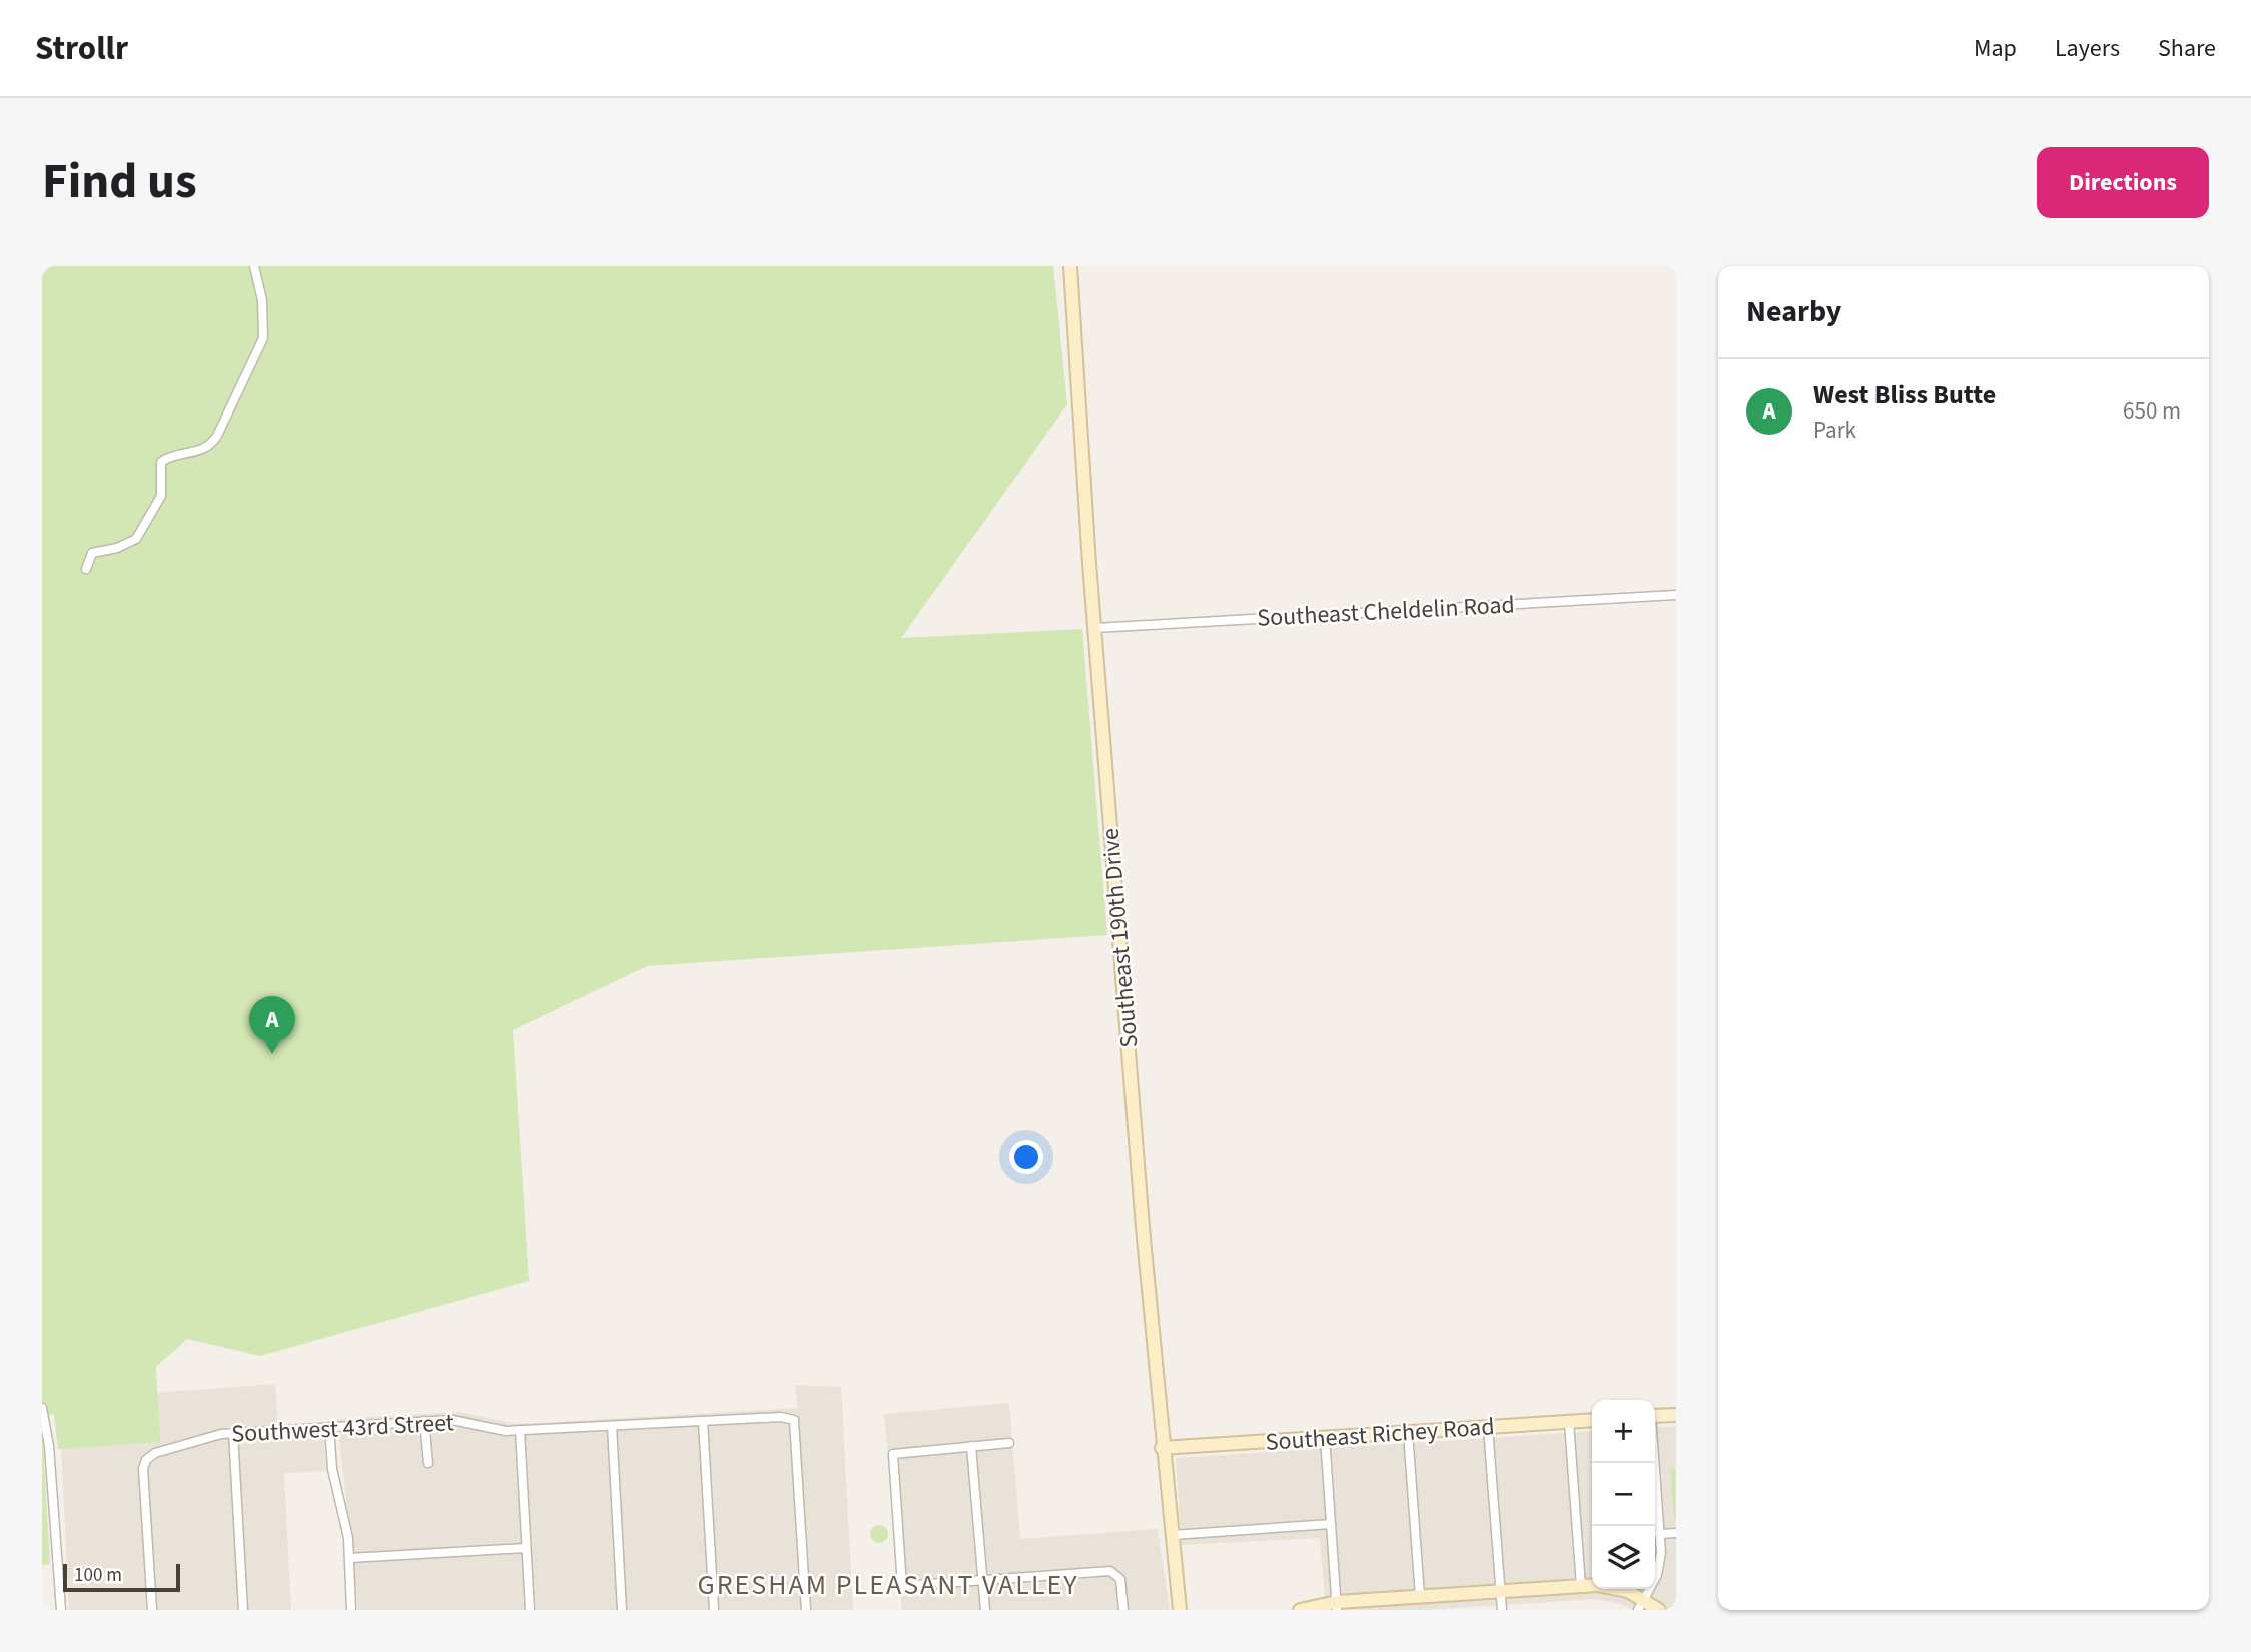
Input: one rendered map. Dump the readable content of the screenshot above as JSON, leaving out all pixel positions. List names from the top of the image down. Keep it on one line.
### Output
{"streets":{"main road":["Southeast 190th Drive","Southeast Richey Road"],"street":["Southeast Cheldelin Road","Southwest 43rd Street"]},"crossings":[["Southeast Cheldelin Road","Southeast 190th Drive"],["Southeast 190th Drive","Southeast Richey Road"]],"districts":["GRESHAM PLEASANT VALLEY"],"scale_bar":"100 m","page":{"header":"Strollr","nav":["Map","Layers","Share"],"title":"Find us","buttons":"Directions","heading":"Nearby","list":[{"mark":"A","name":"West Bliss Butte","note":"Park","value":"650 m"}],"pins":"A","map_buttons":["+","−"],"scale":"100 m"}}
